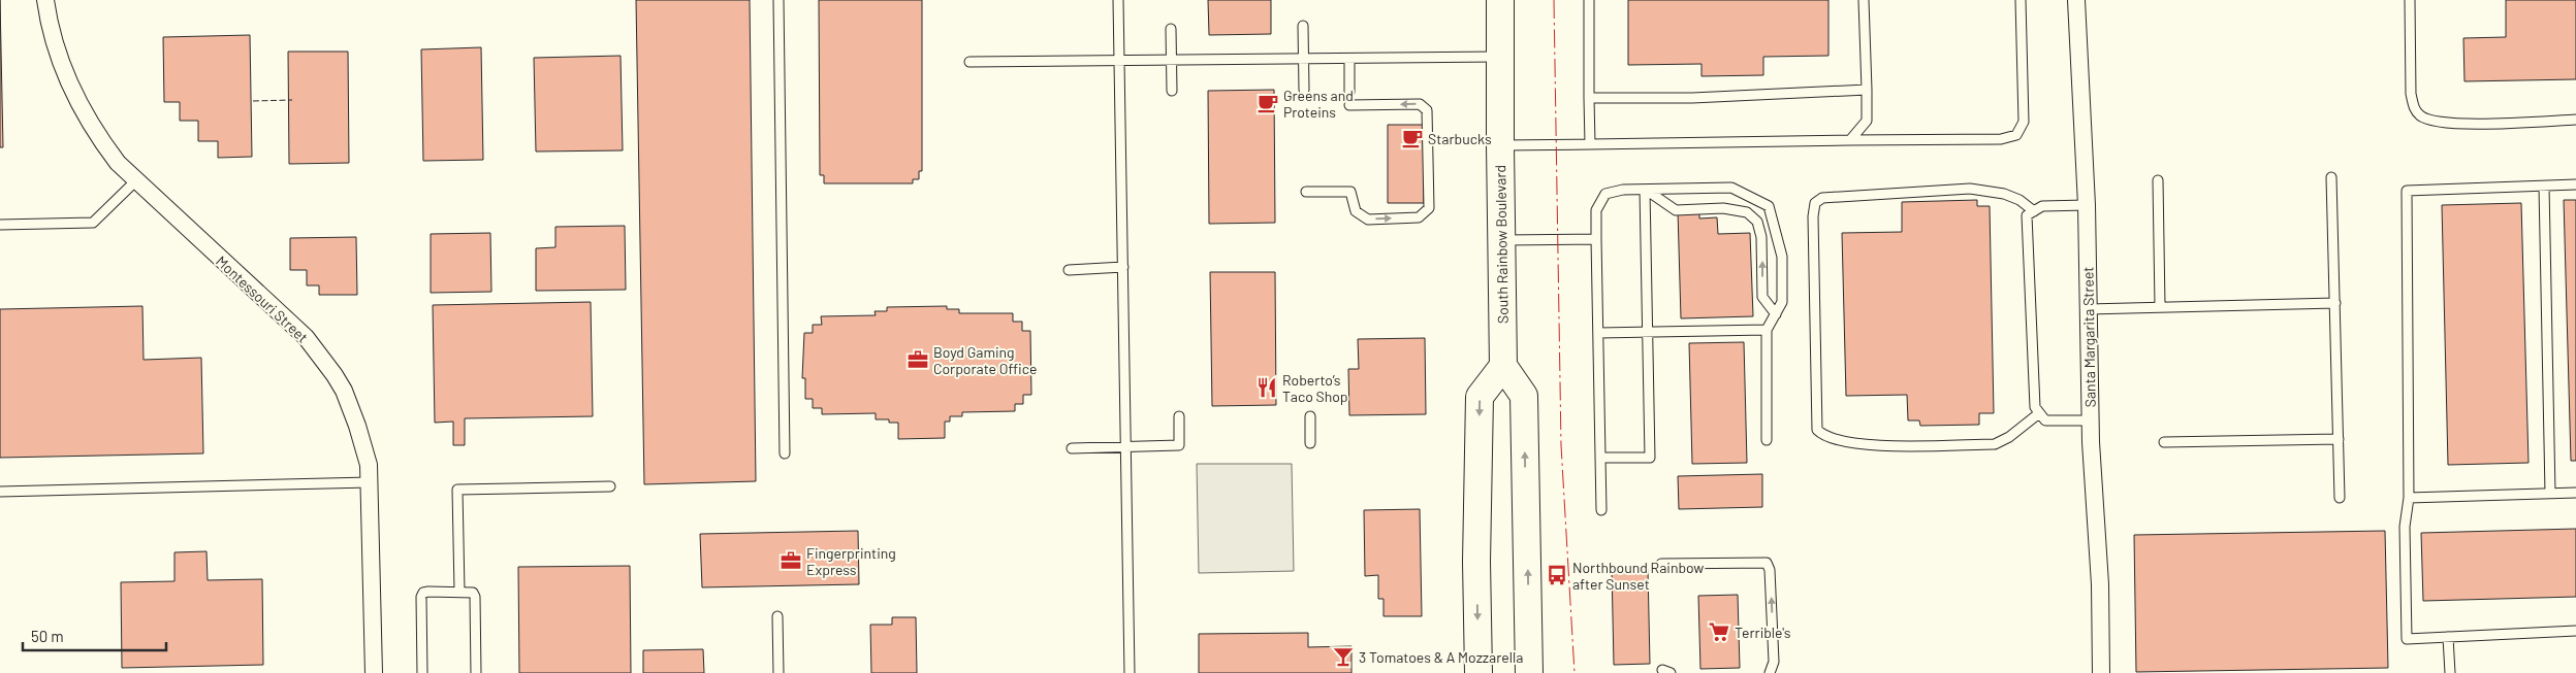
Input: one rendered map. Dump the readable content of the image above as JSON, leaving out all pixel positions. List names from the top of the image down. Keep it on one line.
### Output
{"streets":{"main road":["South Rainbow Boulevard"],"street":["Montessouri Street","Santa Margarita Street"]},"places":{"cafe":["Greens and Proteins","Starbucks"],"office":["Boyd Gaming Corporate Office","Fingerprinting Express"],"restaurant":["Roberto’s Taco Shop"],"bus stop":["Northbound Rainbow after Sunset"],"supermarket":["Terrible's"],"bar":["3 Tomatoes & A Mozzarella"]},"scale_bar":"50 m"}
